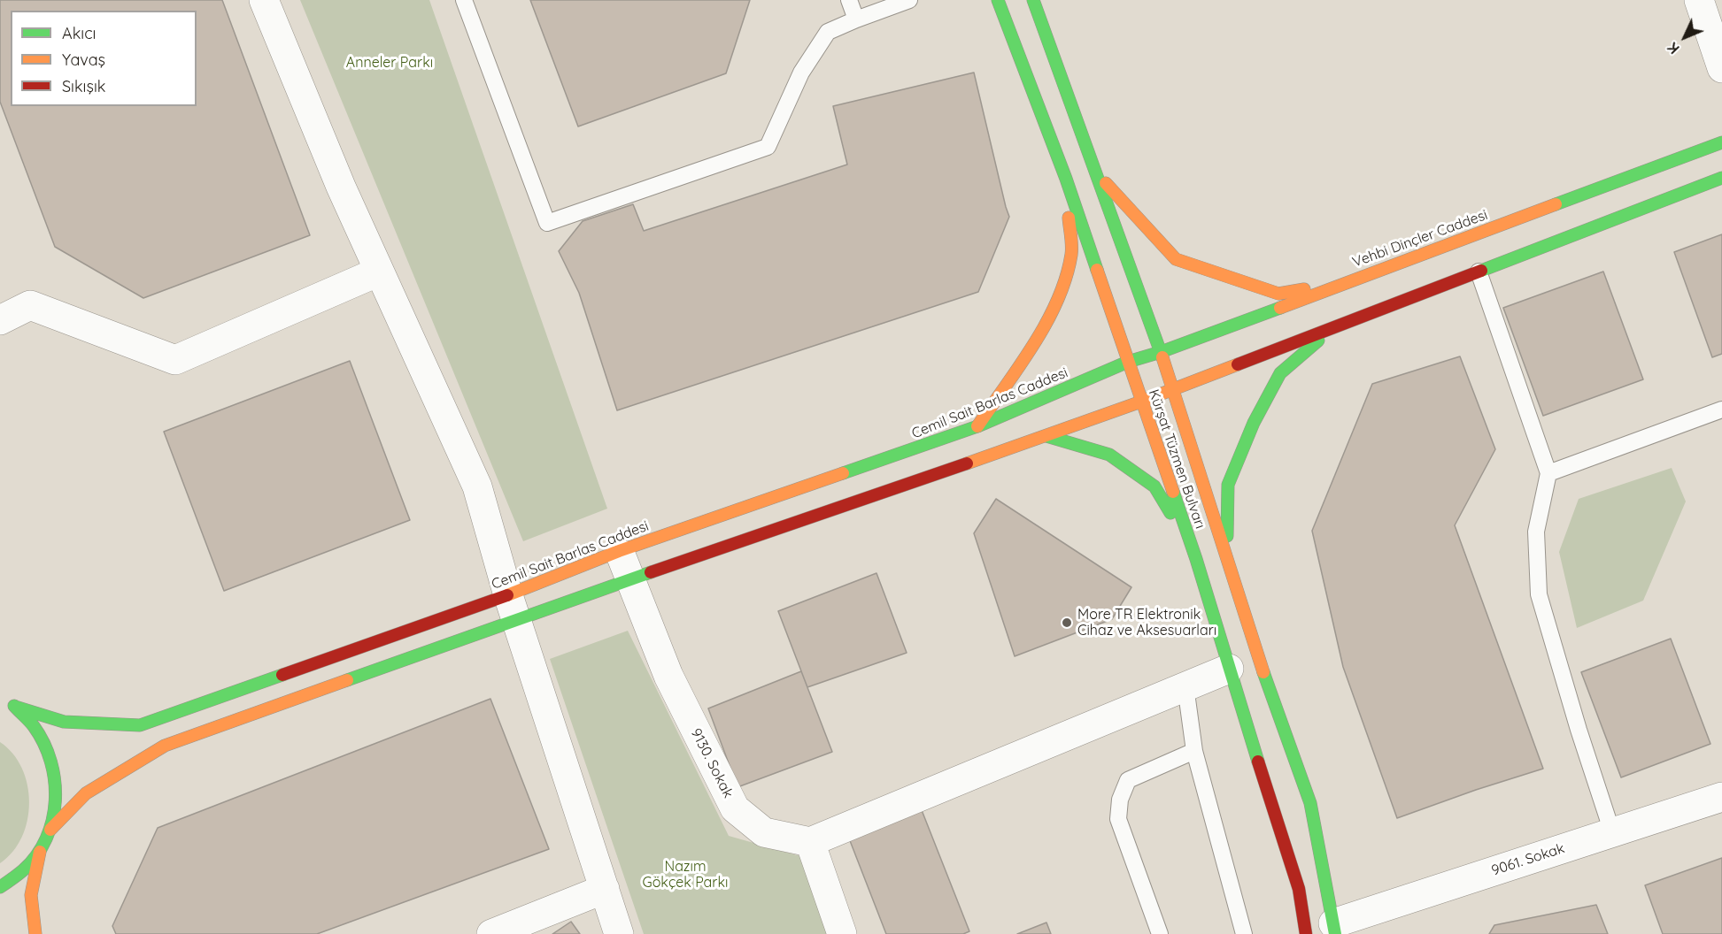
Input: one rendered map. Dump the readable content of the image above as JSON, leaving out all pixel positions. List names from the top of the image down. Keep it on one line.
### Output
{"streets":{"street":["Vehbi Dinçler Caddesi","Cemil Sait Barlas Caddesi","Kürşat Tüzmen Bulvarı","9130. Sokak","9061. Sokak"]},"crossings":[["Vehbi Dinçler Caddesi","Cemil Sait Barlas Caddesi"],["Vehbi Dinçler Caddesi","Kürşat Tüzmen Bulvarı"],["Cemil Sait Barlas Caddesi","Kürşat Tüzmen Bulvarı"],["Cemil Sait Barlas Caddesi","9130. Sokak"],["Kürşat Tüzmen Bulvarı","9061. Sokak"]],"parks":["Anneler Parkı","Nazım Gökçek Parkı"],"places":["More TR Elektronik Cihaz ve Aksesuarları"],"legend":["Akıcı","Yavaş","Sıkışık"],"north":"bottom left"}
